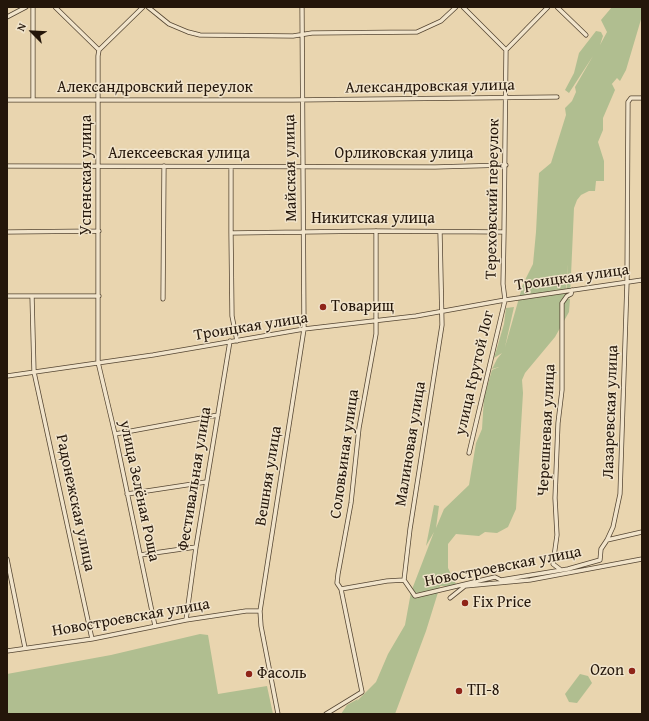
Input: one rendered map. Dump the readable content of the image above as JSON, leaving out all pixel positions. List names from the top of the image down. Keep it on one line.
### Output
{"streets":{"street":["Александровская улица","Александровский переулок","Алексеевская улица","Орликовская улица","Майская улица","Успенская улица","Тереховский переулок","Никитская улица","Троицкая улица","улица Крутой Лог","Лазаревская улица","Черешневая улица","Малиновая улица","Соловьиная улица","Вешняя улица","Фестивальная улица","улица Зелёная Роща","Радонежская улица","Новостроевская улица"]},"crossings":[["Александровская улица","Александровский переулок"],["Александровская улица","Майская улица"],["Александровская улица","Тереховский переулок"],["Александровский переулок","Майская улица"],["Александровский переулок","Успенская улица"],["Алексеевская улица","Орликовская улица"],["Алексеевская улица","Майская улица"],["Алексеевская улица","Успенская улица"],["Орликовская улица","Майская улица"],["Орликовская улица","Тереховский переулок"],["Майская улица","Никитская улица"],["Майская улица","Троицкая улица"],["Майская улица","Вешняя улица"],["Успенская улица","Троицкая улица"],["Успенская улица","улица Зелёная Роща"],["Тереховский переулок","Никитская улица"],["Тереховский переулок","Троицкая улица"],["Тереховский переулок","улица Крутой Лог"],["Никитская улица","Малиновая улица"],["Никитская улица","Соловьиная улица"],["Троицкая улица","улица Крутой Лог"],["Троицкая улица","Лазаревская улица"],["Троицкая улица","Черешневая улица"],["Троицкая улица","Малиновая улица"],["Троицкая улица","Соловьиная улица"],["Троицкая улица","Вешняя улица"],["Троицкая улица","Фестивальная улица"],["Троицкая улица","улица Зелёная Роща"],["Троицкая улица","Радонежская улица"],["Лазаревская улица","Новостроевская улица"],["Черешневая улица","Новостроевская улица"],["Малиновая улица","Новостроевская улица"],["Соловьиная улица","Новостроевская улица"],["Вешняя улица","Новостроевская улица"],["Фестивальная улица","Новостроевская улица"],["улица Зелёная Роща","Новостроевская улица"],["Радонежская улица","Новостроевская улица"]],"places":["Товарищ","Fix Price","Ozon","Фасоль","ТП-8"],"north":"top left"}
